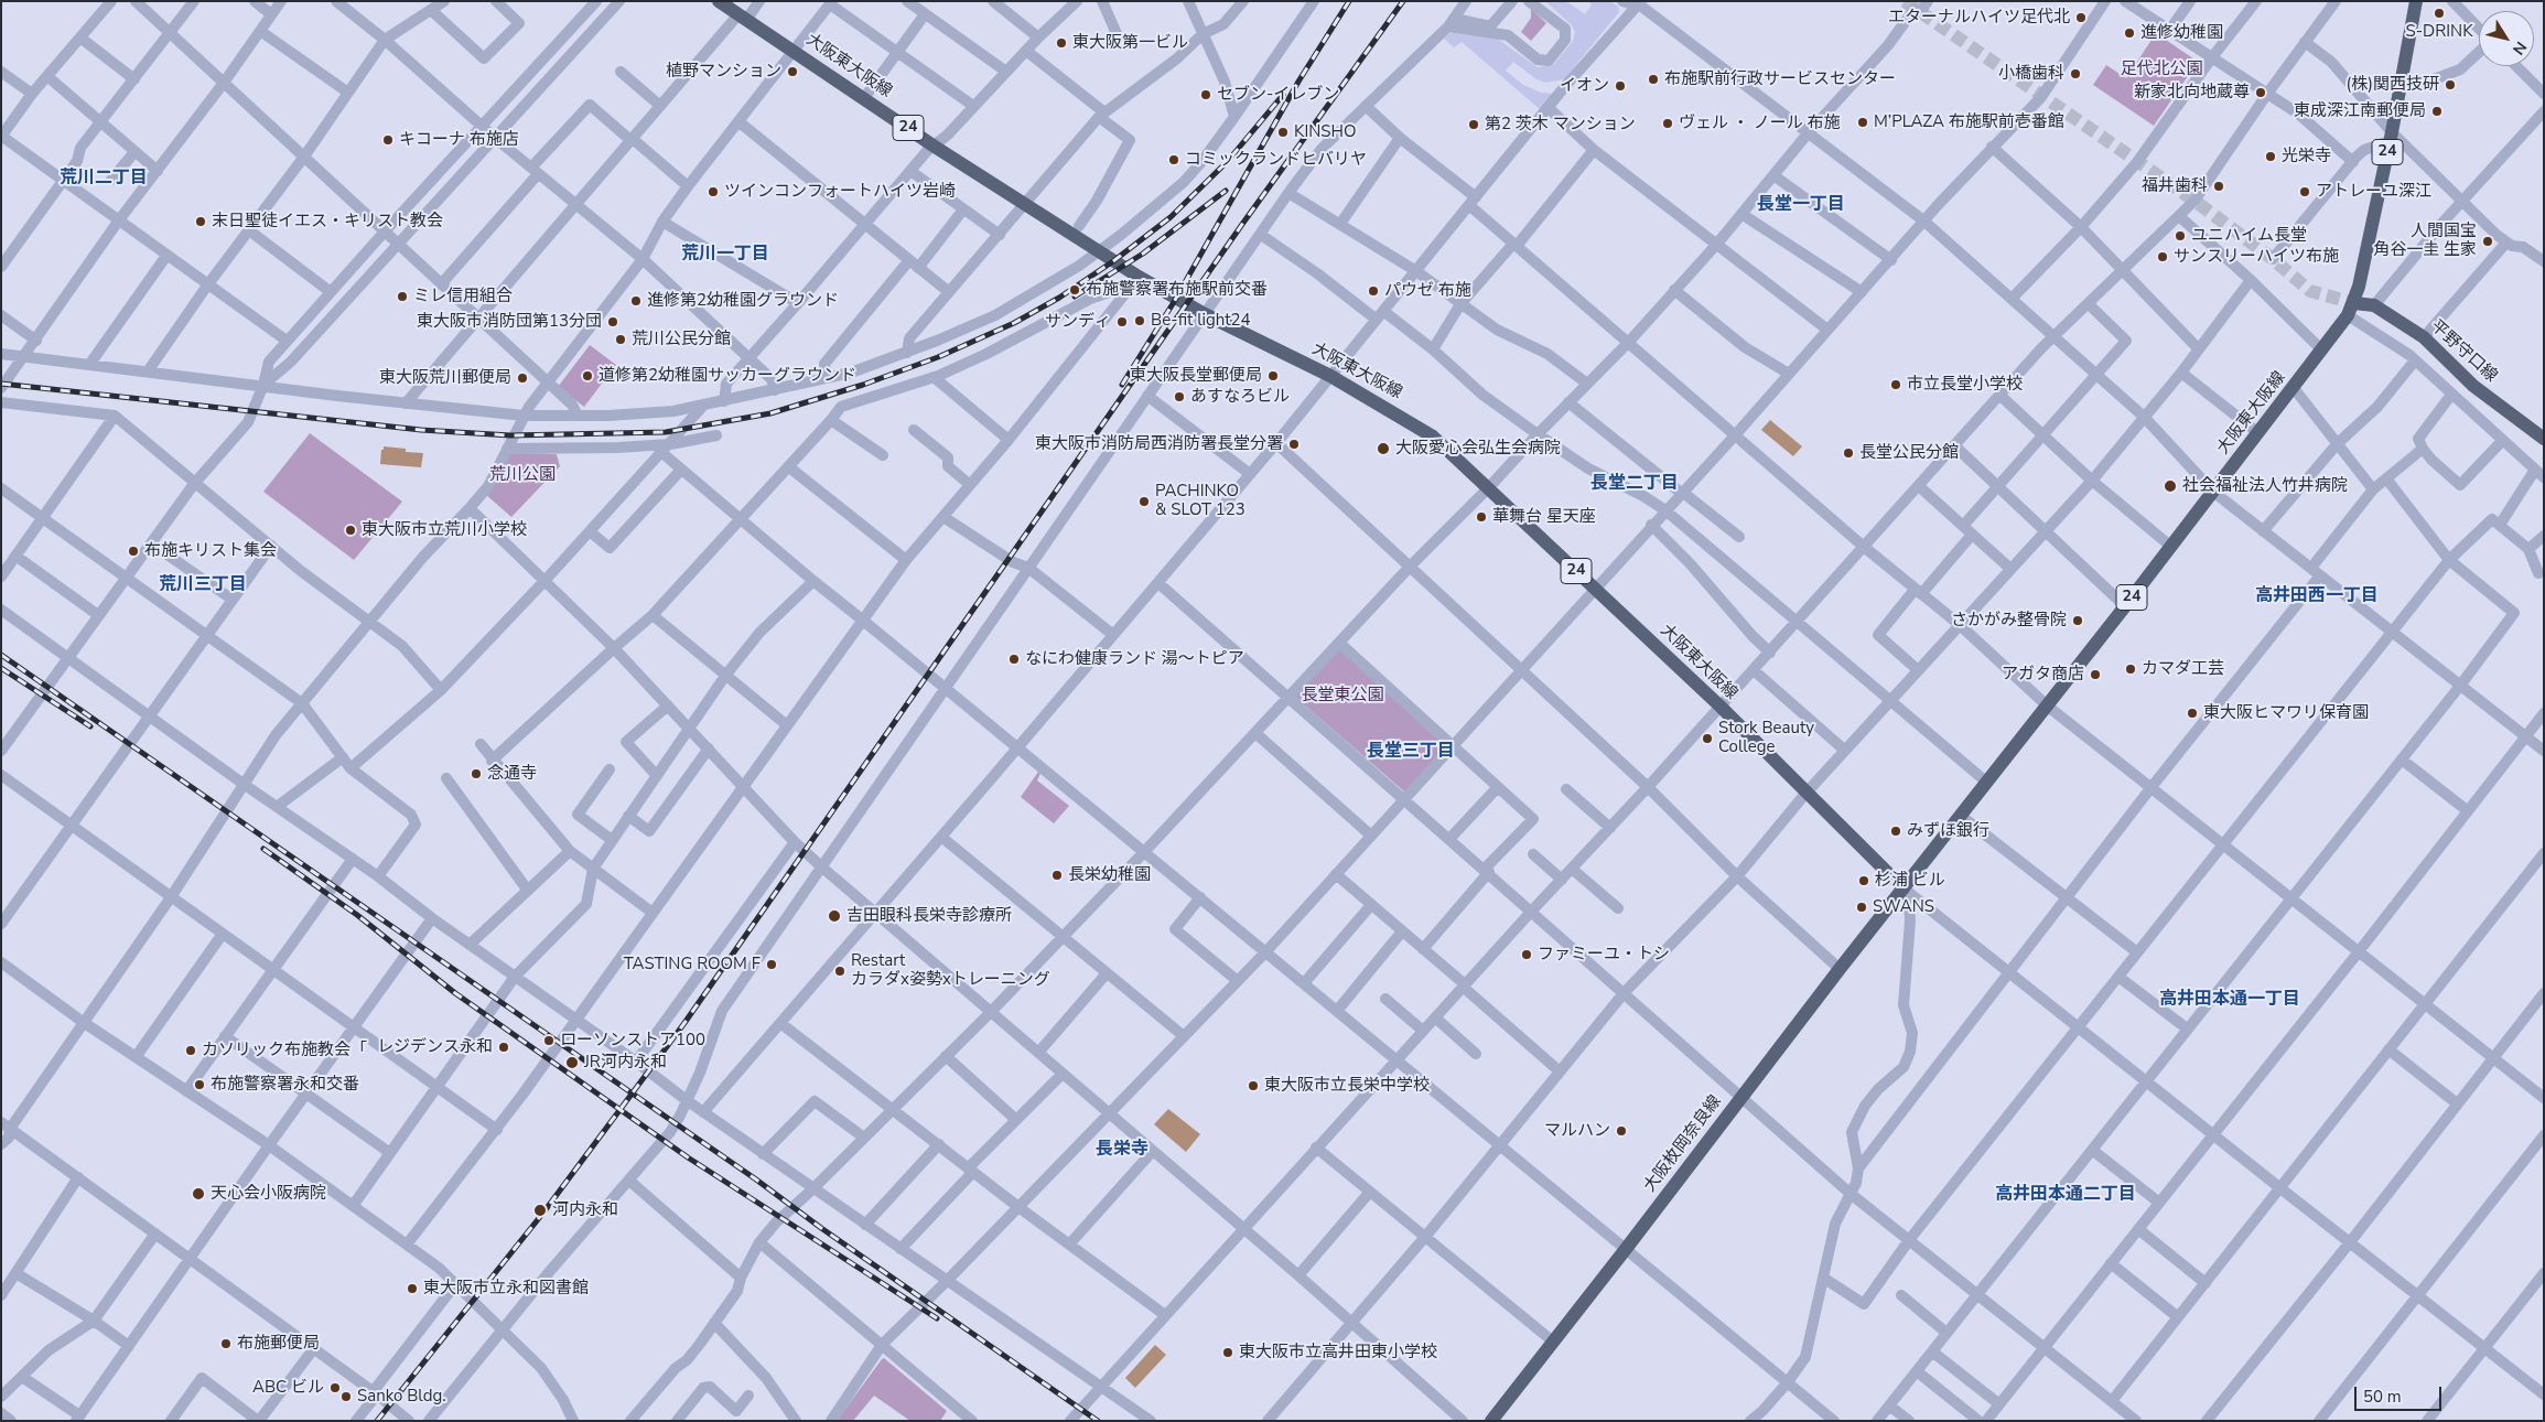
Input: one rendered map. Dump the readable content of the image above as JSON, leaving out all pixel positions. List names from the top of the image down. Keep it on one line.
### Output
{"streets":{"main road":["大阪東大阪線","24","平野守口線","大阪枚岡奈良線"]},"crossings":[["大阪東大阪線","平野守口線"],["大阪東大阪線","大阪枚岡奈良線"]],"districts":["荒川二丁目","長堂一丁目","荒川一丁目","長堂二丁目","荒川三丁目","高井田西一丁目","長堂三丁目","高井田本通一丁目","長栄寺","高井田本通二丁目"],"parks":["足代北公園","荒川公園","長堂東公園"],"places":["S-DRINK","エターナルハイツ足代北","進修幼稚園","東大阪第一ビル","植野マンション","小橋歯科","布施駅前行政サービスセンター","(株)関西技研","イオン","新家北向地蔵尊","セブン-イレブン","東成深江南郵便局","M’PLAZA 布施駅前壱番館","ヴェル ・ ノール 布施","第2 茨木 マンション","KINSHO","キコーナ 布施店","光栄寺","コミックランドヒバリヤ","福井歯科","ツインコンフォートハイツ岩崎","アトレーユ深江","末日聖徒イエス・キリスト教会","ユニハイム長堂","人間国宝 角谷一圭 生家","サンスリーハイツ布施","布施警察署布施駅前交番","パウゼ 布施","ミレ信用組合","進修第2幼稚園グラウンド","Be-fit light24","東大阪市消防団第13分団","サンディ","荒川公民分館","道修第2幼稚園サッカーグラウンド","東大阪長堂郵便局","東大阪荒川郵便局","市立長堂小学校","あすなろビル","東大阪市消防局西消防署長堂分署","大阪愛心会弘生会病院","長堂公民分館","社会福祉法人竹井病院","PACHINKO & SLOT 123","華舞台 星天座","東大阪市立荒川小学校","布施キリスト集会","さかがみ整骨院","なにわ健康ランド 湯～トピア","カマダ工芸","アガタ商店","東大阪ヒマワリ保育園","Stork Beauty College","念通寺","みずほ銀行","長栄幼稚園","杉浦 ビル","SWANS","吉田眼科長栄寺診療所","ファミーユ・トシ","TASTING ROOM F","Restart カラダx姿勢xトレーニング","ローソンストア100","レジデンス永和","カソリック布施教会「","JR河内永和","布施警察署永和交番","東大阪市立長栄中学校","マルハン","天心会小阪病院","河内永和","東大阪市立永和図書館","布施郵便局","東大阪市立高井田東小学校","ABC ビル","Sanko Bldg."],"scale_bar":"50 m","north":"bottom right"}
